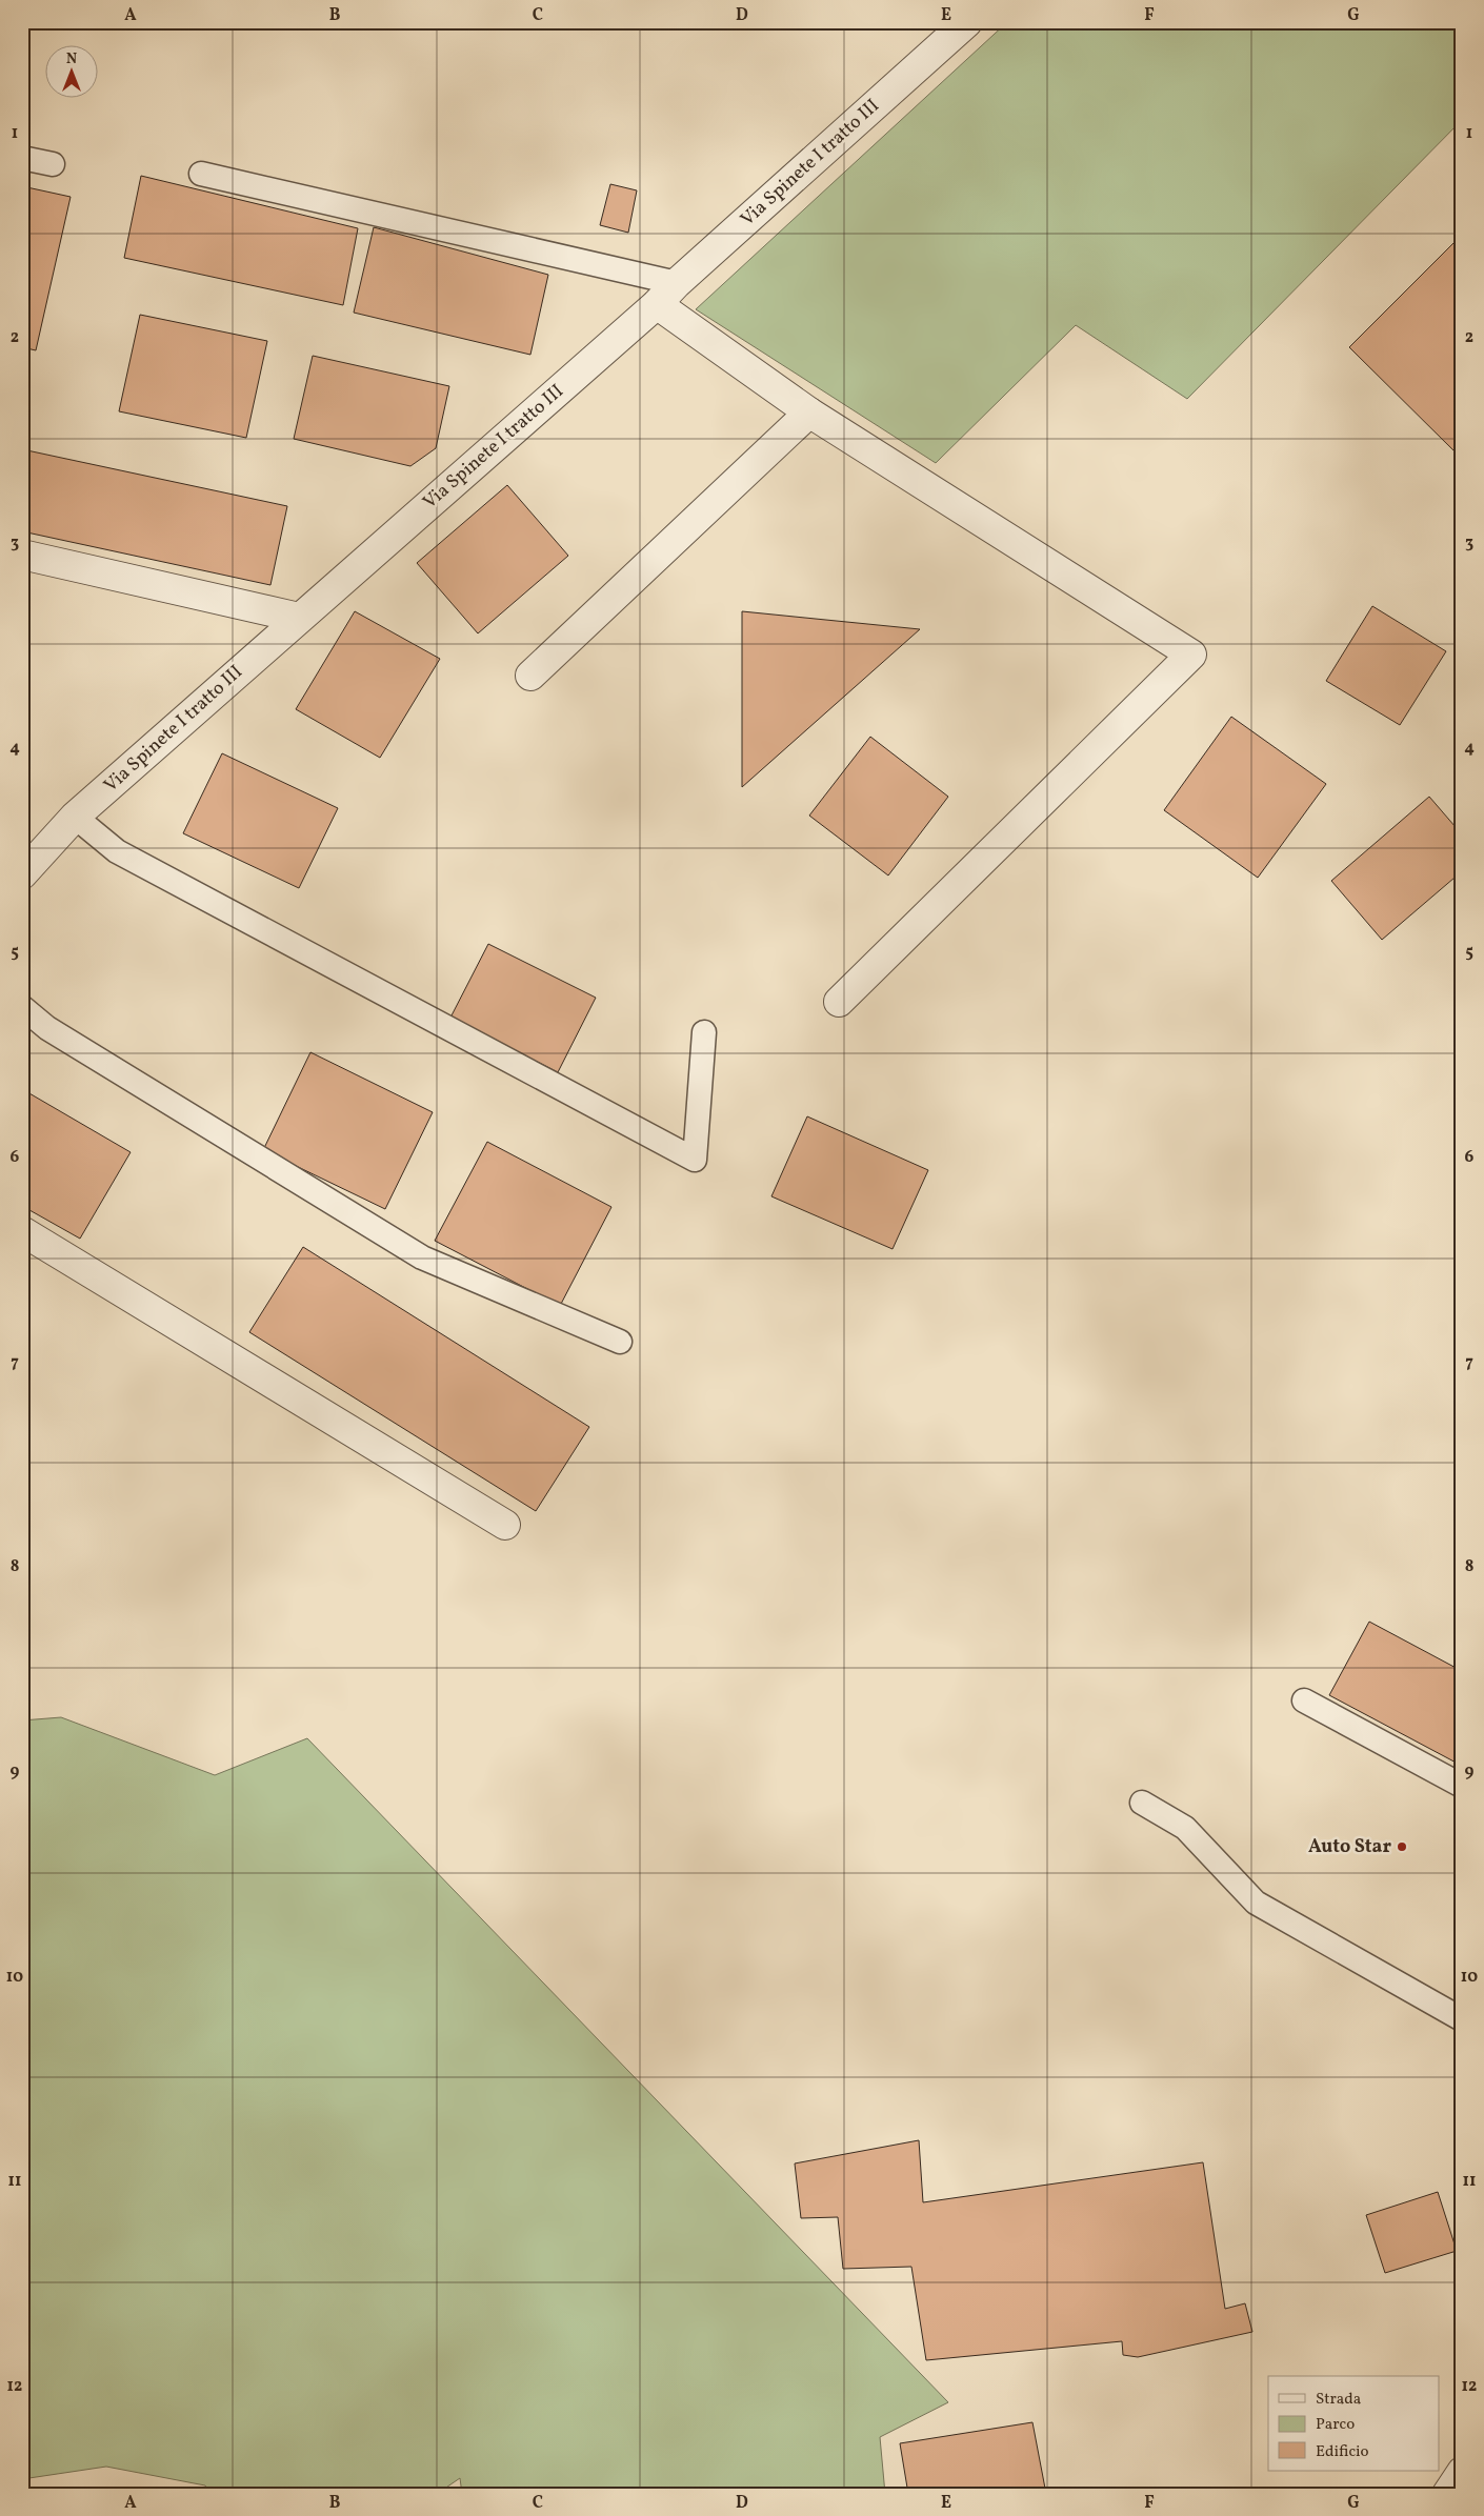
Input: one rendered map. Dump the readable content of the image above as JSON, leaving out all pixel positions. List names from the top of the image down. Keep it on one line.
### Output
{"streets":{"street":["Via Spinete I tratto III"]},"places":["Auto Star"],"legend":["Strada","Parco","Edificio"],"north":"top","grid":{"columns":["A","B","C","D","E","F","G"],"rows":["1","2","3","4","5","6","7","8","9","10","11","12"]}}
